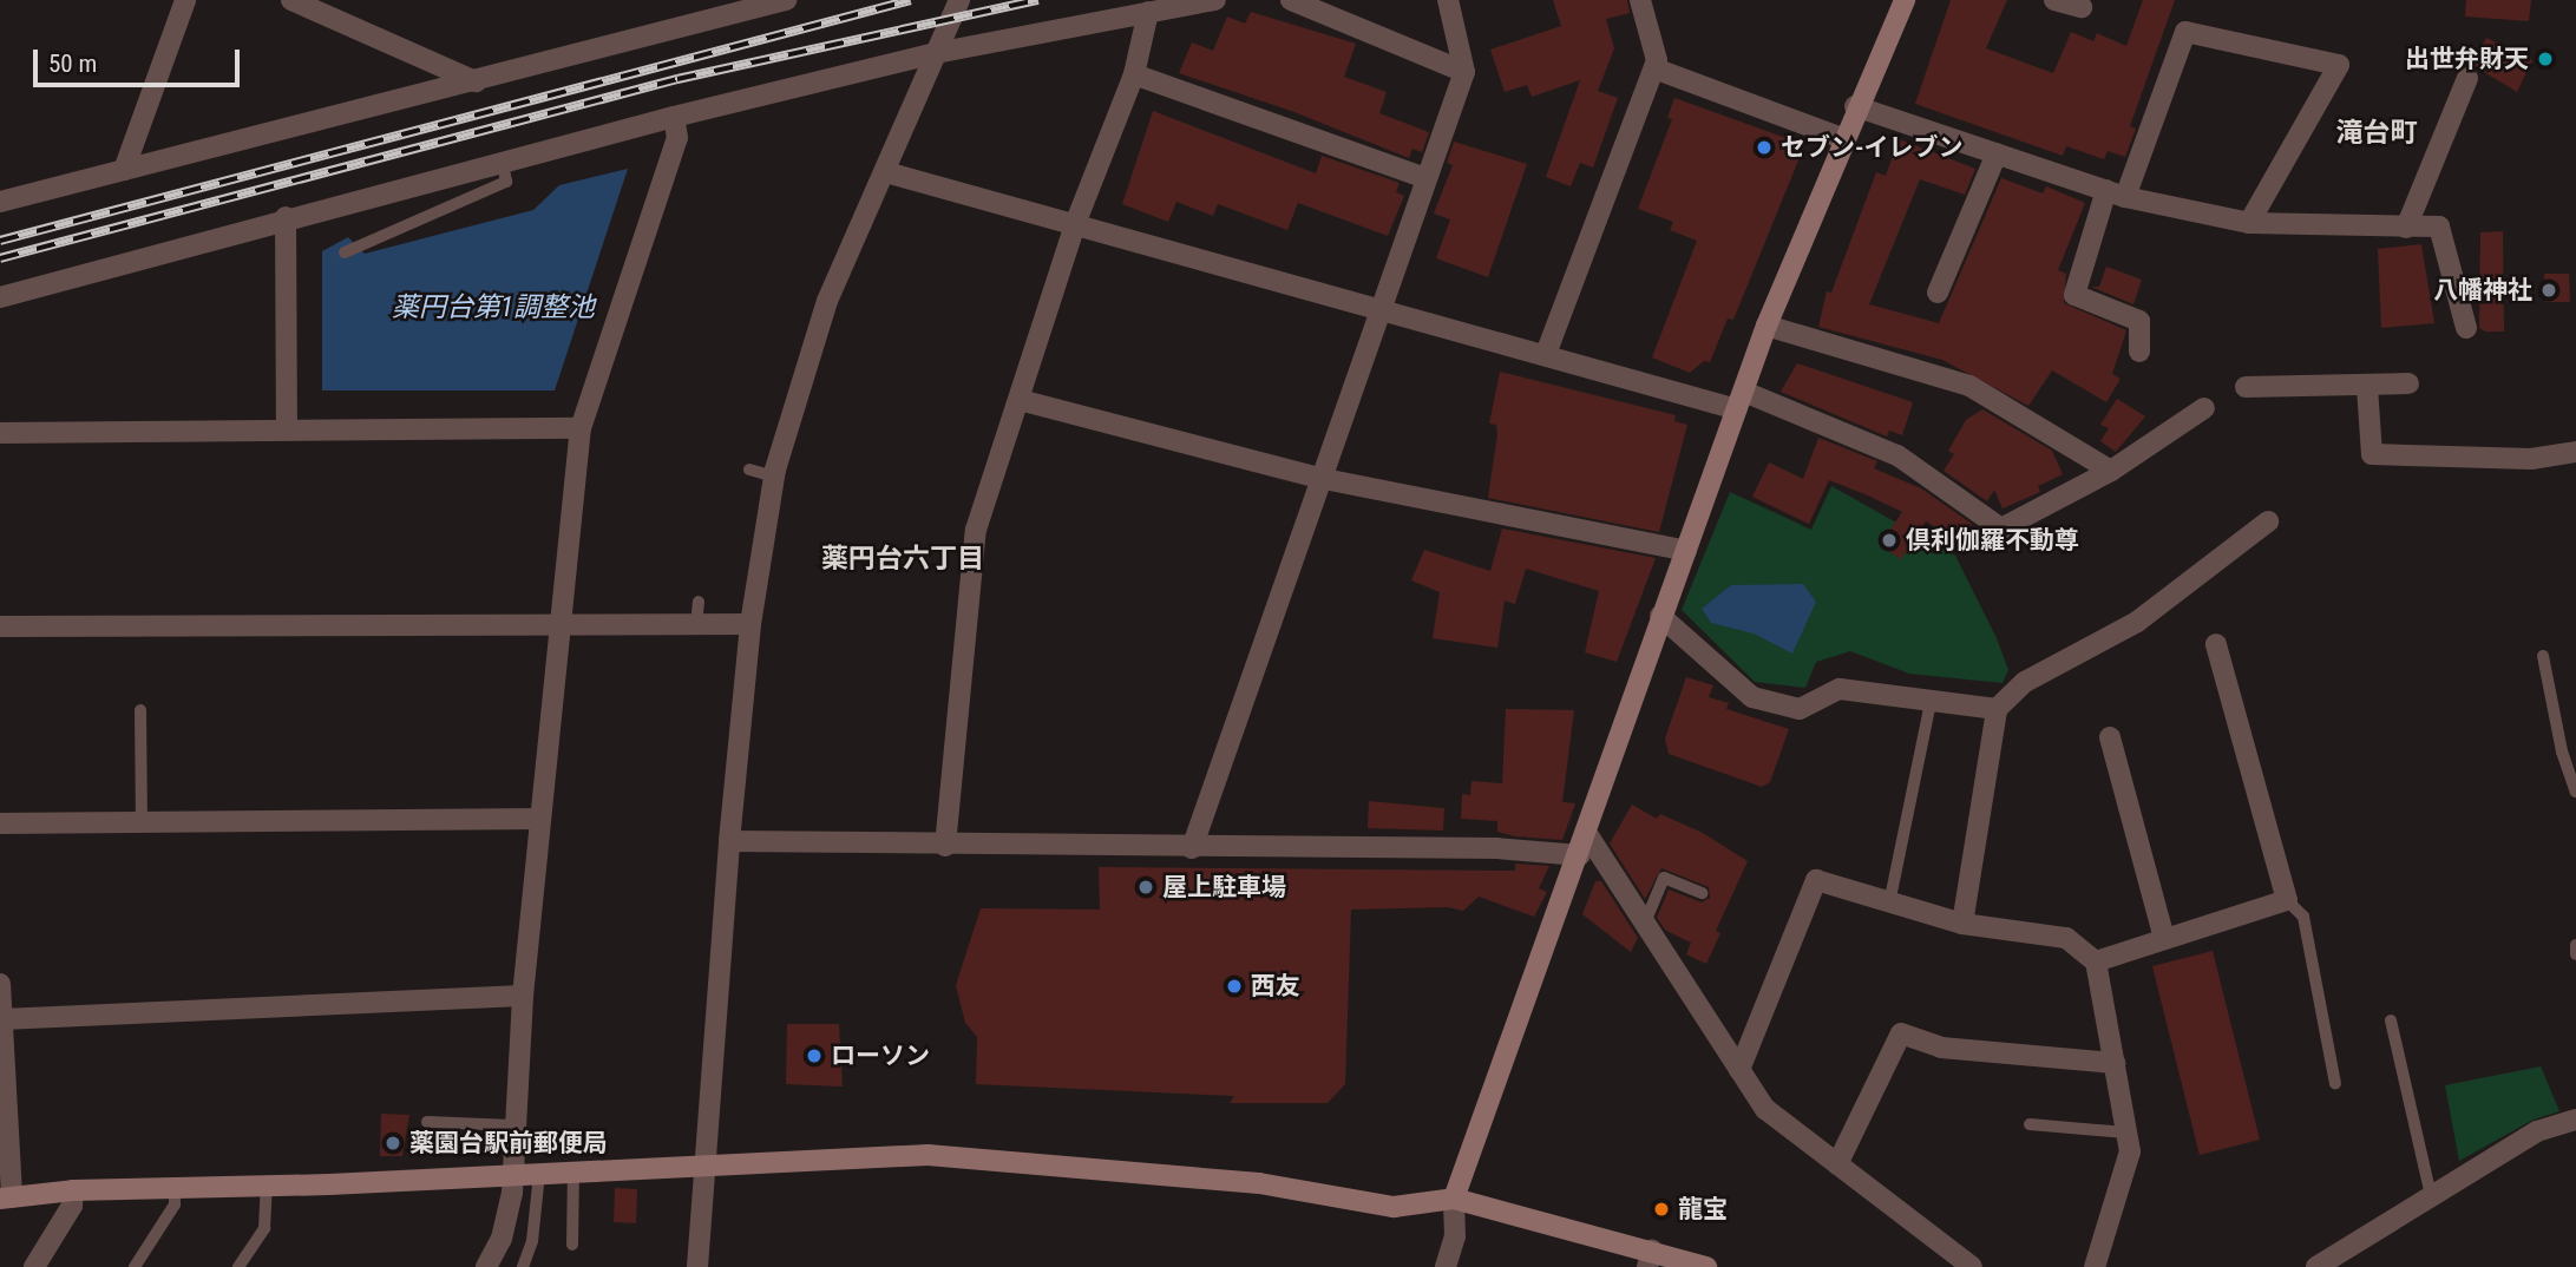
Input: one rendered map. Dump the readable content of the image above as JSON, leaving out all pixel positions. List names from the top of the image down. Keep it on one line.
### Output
{"districts":["滝台町","薬円台六丁目"],"water":["薬円台第1調整池"],"places":["出世弁財天","セブン-イレブン","八幡神社","倶利伽羅不動尊","屋上駐車場","西友","ローソン","薬園台駅前郵便局","龍宝"],"scale_bar":"50 m"}
